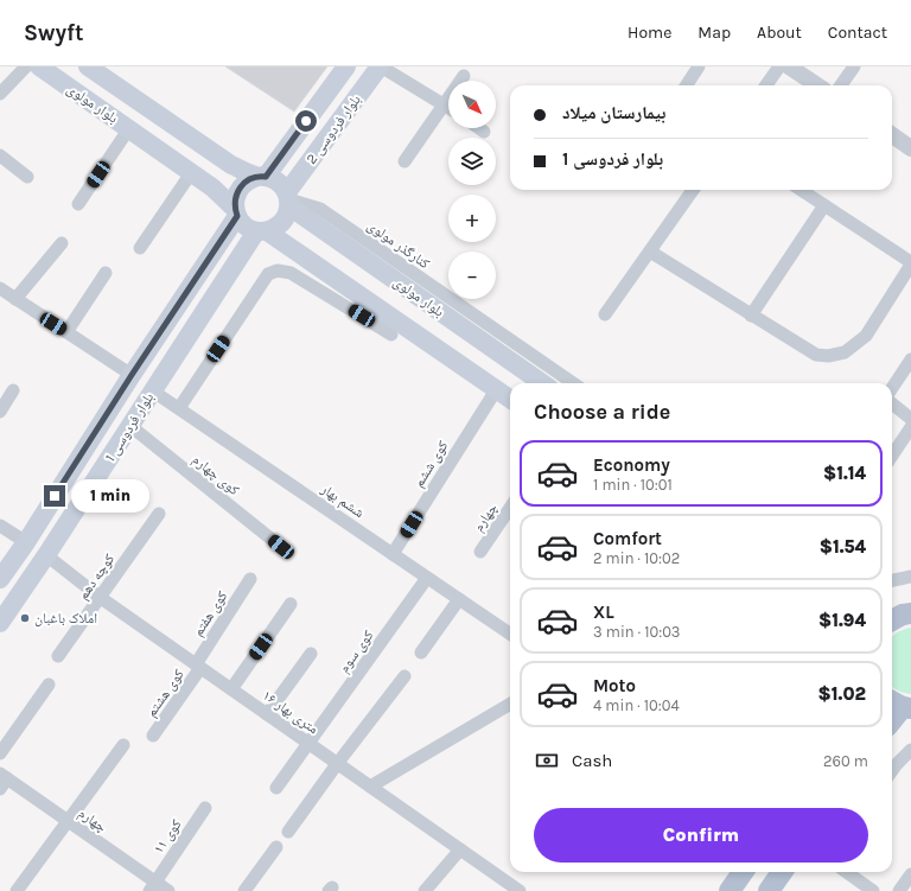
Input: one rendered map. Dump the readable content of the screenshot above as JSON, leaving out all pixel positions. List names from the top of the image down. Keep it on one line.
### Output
{"streets":{"main road":["بلوار مولوی","بلوار فردوسی 2","بلوار فردوسی 1"],"street":["کنارگذر مولوی","کوی ششم","کوی چهارم","ششم بهار","چهارم","کوچه دهم","کوی هفتم","کوی سوم","کوی هشتم","۱۶ متری بهار","کوی ۱۱"]},"crossings":[["بلوار مولوی","بلوار فردوسی 2"],["بلوار مولوی","کنارگذر مولوی"],["بلوار مولوی","بلوار فردوسی 1"],["بلوار فردوسی 2","کنارگذر مولوی"],["بلوار فردوسی 2","بلوار فردوسی 1"],["کنارگذر مولوی","بلوار فردوسی 1"],["بلوار فردوسی 1","کوی چهارم"],["بلوار فردوسی 1","ششم بهار"],["بلوار فردوسی 1","۱۶ متری بهار"],["کوی ششم","ششم بهار"],["ششم بهار","کوی سوم"],["چهارم","کوی ۱۱"],["کوچه دهم","۱۶ متری بهار"],["کوی هفتم","کوی هشتم"],["کوی هفتم","۱۶ متری بهار"],["کوی سوم","۱۶ متری بهار"],["کوی هشتم","۱۶ متری بهار"]],"places":["املاک باغبان"],"north":"bottom right","page":{"header":"Swyft","nav":["Home","Map","About","Contact"],"map_buttons":["+","−"],"banner":["بیمارستان میلاد","بلوار فردوسی 1"],"heading":"Choose a ride","list":[{"name":"Economy","note":"1 min · 10:01","value":"$1.14"},{"name":"Comfort","note":"2 min · 10:02","value":"$1.54"},{"name":"XL","note":"3 min · 10:03","value":"$1.94"},{"name":"Moto","note":"4 min · 10:04","value":"$1.02"}],"bubble":"1 min","pay":["Cash","260 m"],"buttons":"Confirm"}}
